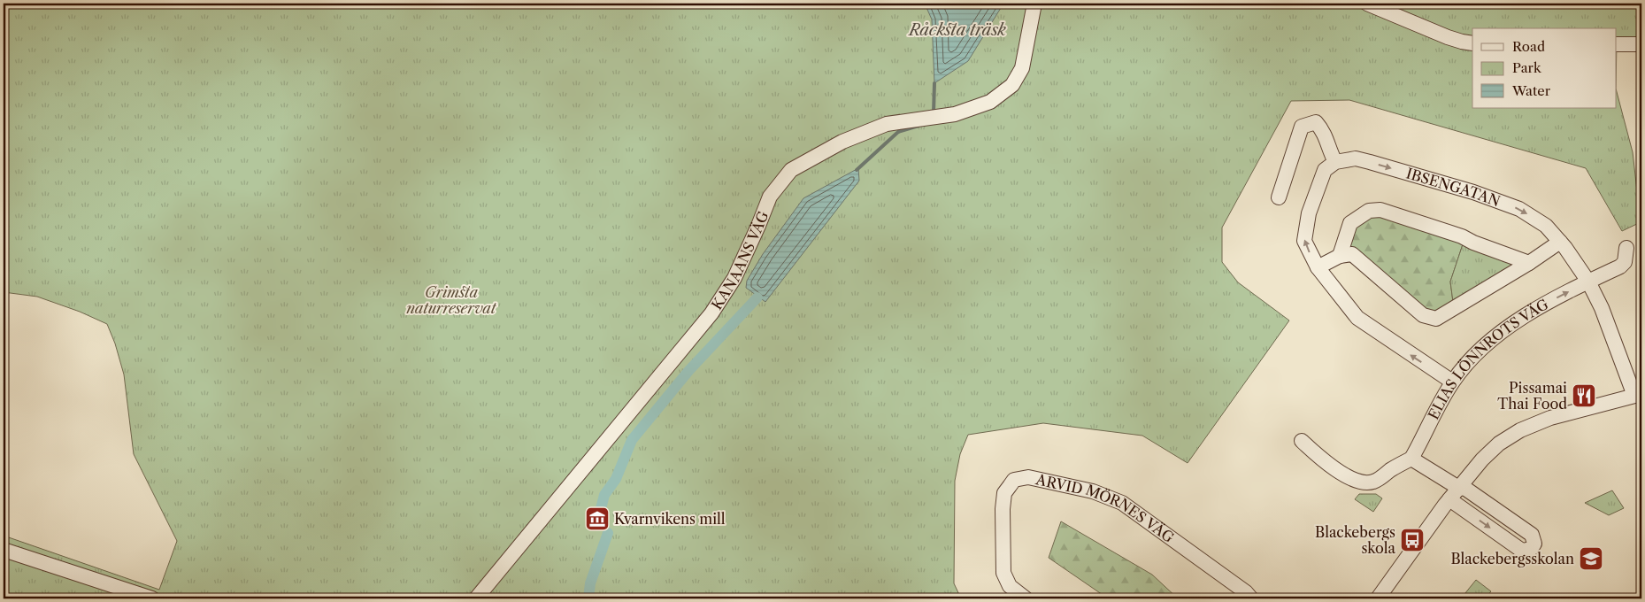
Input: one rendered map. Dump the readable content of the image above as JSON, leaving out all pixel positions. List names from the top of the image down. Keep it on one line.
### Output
{"streets":{"street":["IBSENGATAN","KANAANS VÄG","ELIAS LÖNNROTS VÄG","ARVID MÖRNES VÄG"]},"crossings":[["IBSENGATAN","ELIAS LÖNNROTS VÄG"]],"one_way":["IBSENGATAN"],"water":["Råcksta träsk"],"parks":["Grimsta naturreservat"],"places":{"restaurant":["Pissamai Thai Food"],"museum":["Kvarnvikens mill"],"bus stop":["Blackebergs skola"],"school or university":["Blackebergsskolan"]},"legend":["Road","Park","Water"]}
